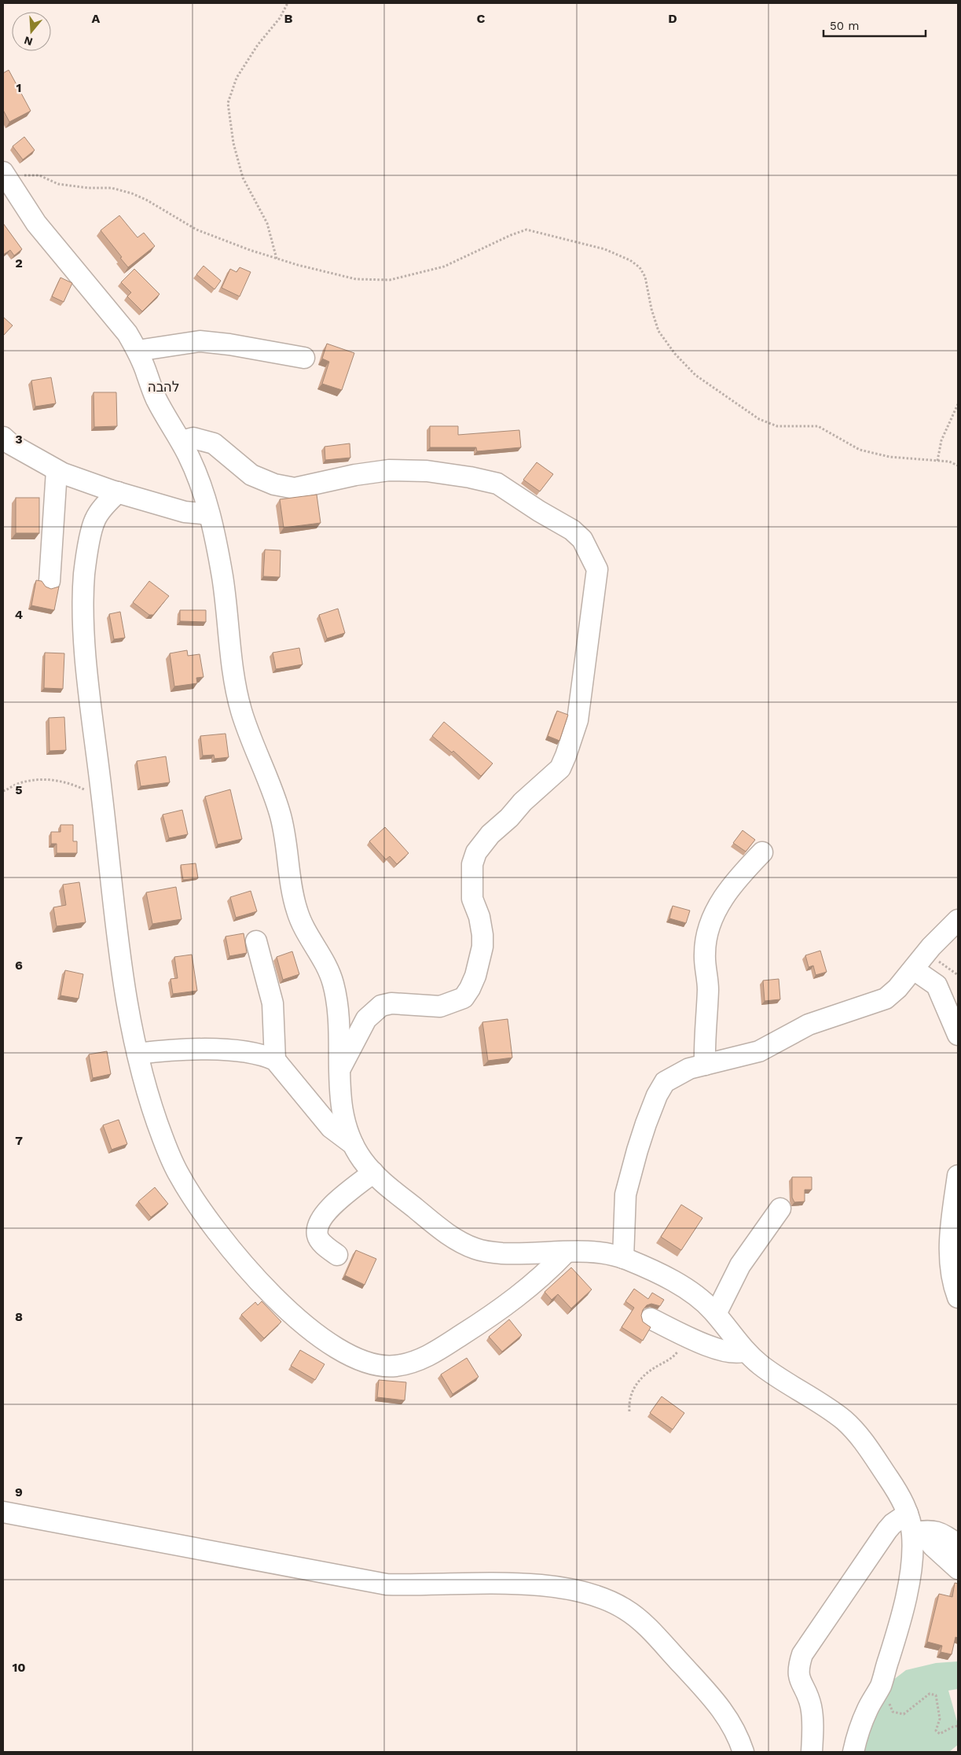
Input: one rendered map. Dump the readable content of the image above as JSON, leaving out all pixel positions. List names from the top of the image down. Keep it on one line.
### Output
{"districts":["להבה"],"scale_bar":"50 m","north":"bottom","grid":{"columns":["A","B","C","D"],"rows":["1","2","3","4","5","6","7","8","9","10"]}}
